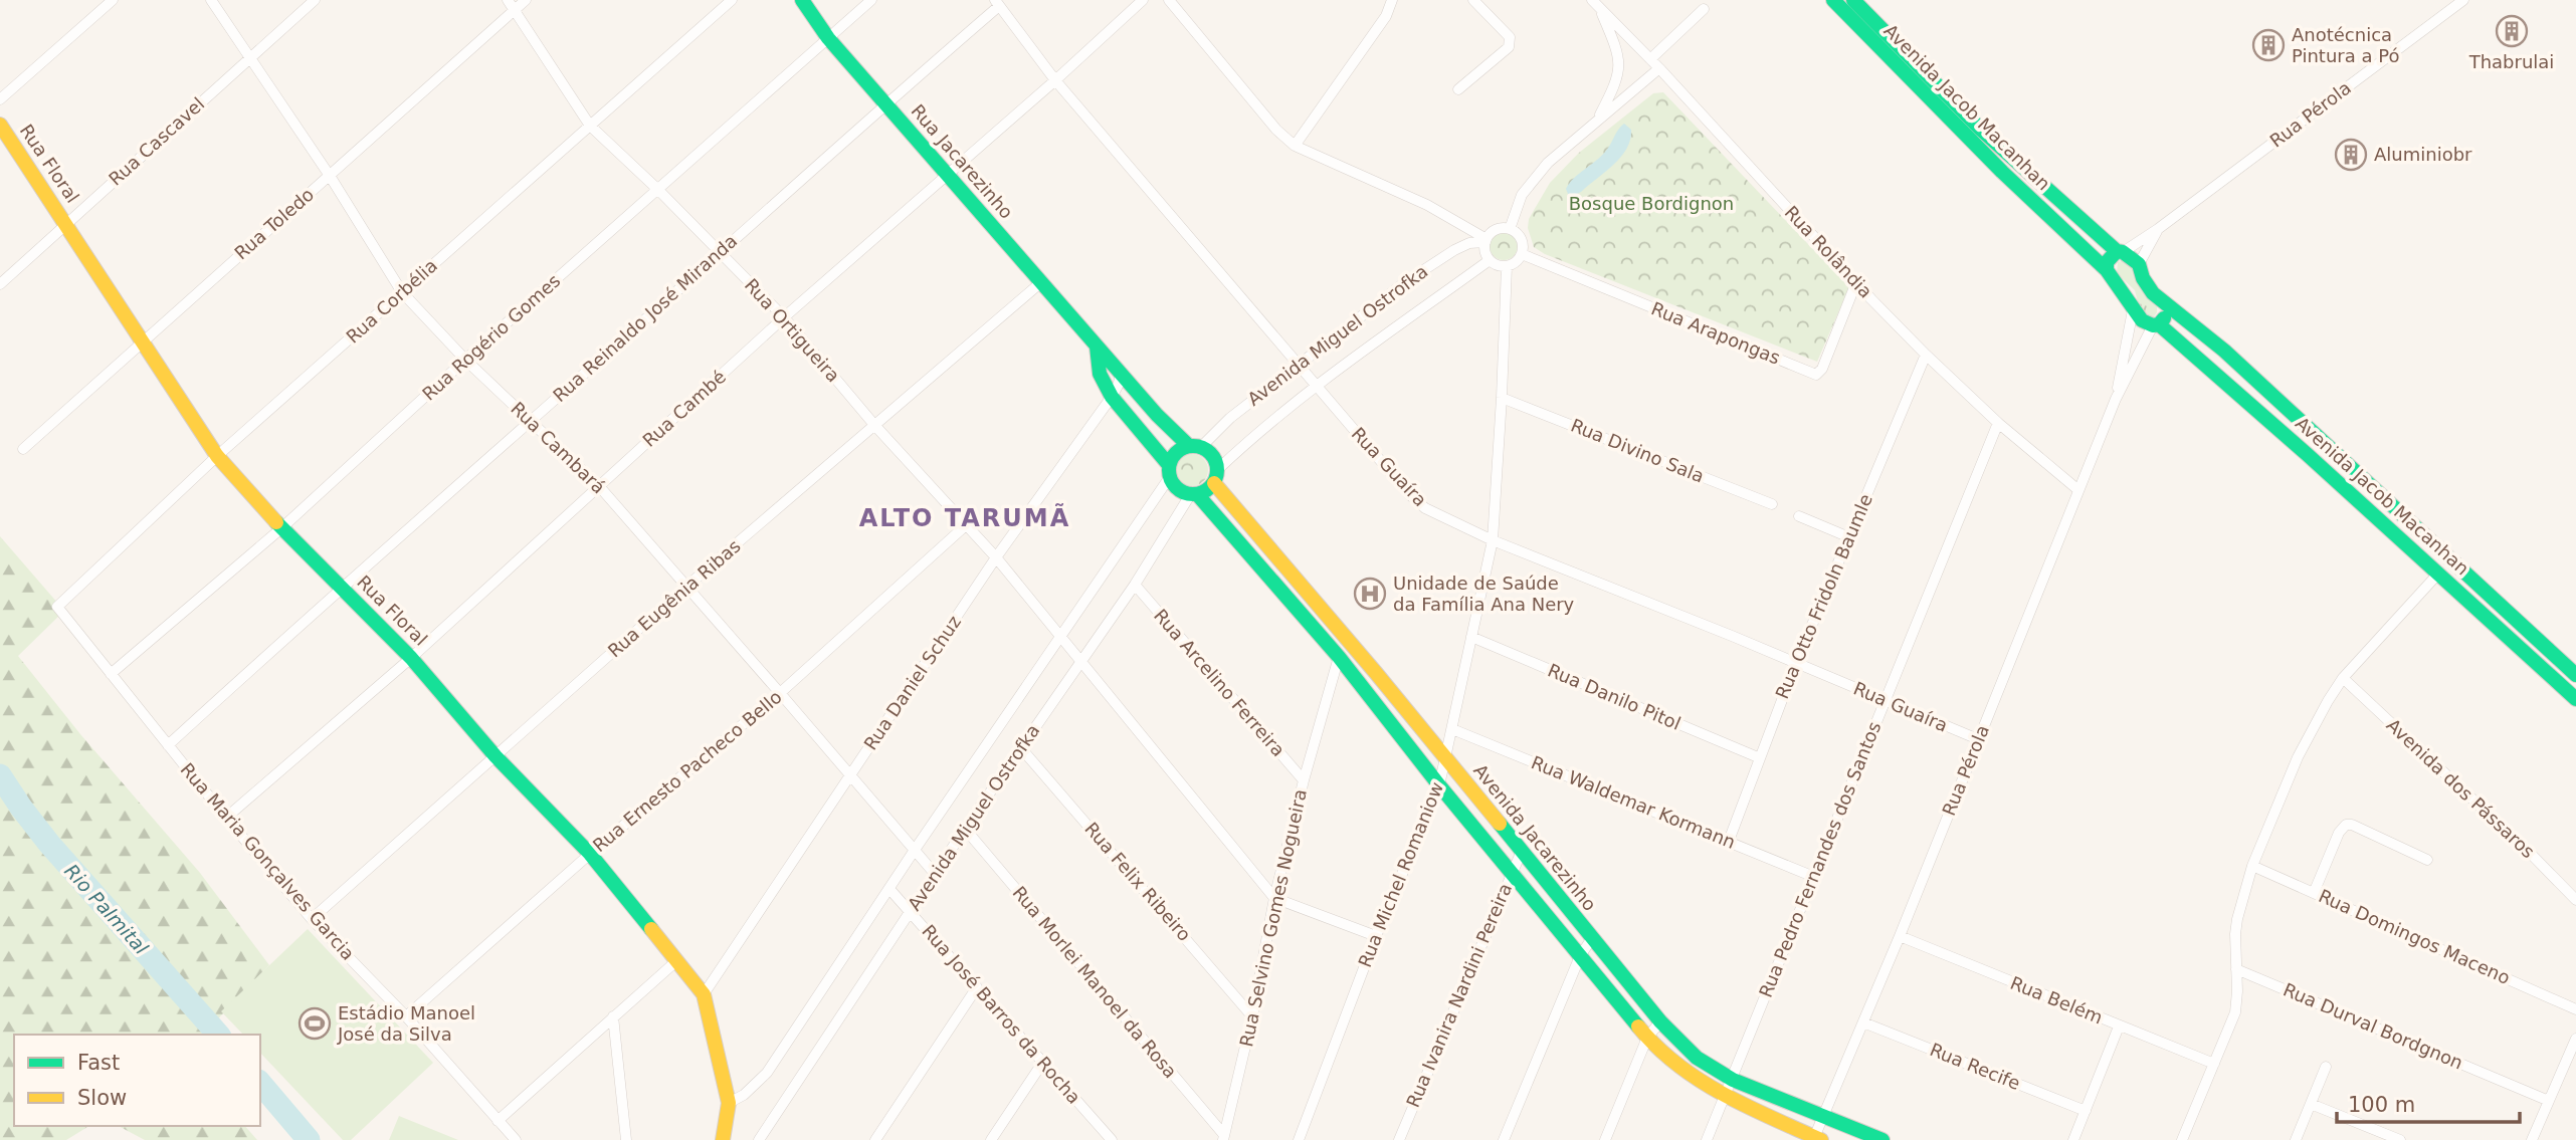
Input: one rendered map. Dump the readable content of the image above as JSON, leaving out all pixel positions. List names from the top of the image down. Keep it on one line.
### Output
{"streets":{"street":["Avenida Jacob Macanhan","Rua Pérola","Rua Cascavel","Rua Jacarezinho","Rua Floral","Rua Toledo","Rua Rolândia","Rua Corbélia","Rua Reinaldo José Miranda","Rua Ortigueira","Rua Arapongas","Avenida Miguel Ostrofka","Rua Rogério Gomes","Rua Cambé","Rua Cambará","Rua Divino Sala","Rua Guaíra","Rua Otto Fridoln Baumle","Rua Eugênia Ribas","Rua Daniel Schuz","Rua Arcelino Ferreira","Rua Danilo Pitol","Rua Ernesto Pacheco Bello","Avenida dos Pássaros","Rua Waldemar Kormann","Avenida Jacarezinho","Rua Pedro Fernandes dos Santos","Rua Maria Gonçalves Garcia","Rua Michel Romaniow","Rua Felix Ribeiro","Rua Selvino Gomes Nogueira","Rua Domingos Maceno","Rua Morlei Manoel da Rosa","Rua Ivanira Nardini Pereira","Rua Belém","Rua José Barros da Rocha","Rua Durval Bordgnon","Rua Recife"]},"crossings":[["Avenida Jacob Macanhan","Rua Pérola"],["Rua Pérola","Rua Rolândia"],["Rua Pérola","Rua Guaíra"],["Rua Pérola","Avenida Jacarezinho"],["Rua Pérola","Rua Belém"],["Rua Pérola","Rua Recife"],["Rua Cascavel","Rua Floral"],["Rua Cascavel","Rua Cambará"],["Rua Jacarezinho","Rua Reinaldo José Miranda"],["Rua Jacarezinho","Avenida Miguel Ostrofka"],["Rua Jacarezinho","Rua Rogério Gomes"],["Rua Jacarezinho","Rua Cambé"],["Rua Jacarezinho","Rua Eugênia Ribas"],["Rua Jacarezinho","Rua Daniel Schuz"],["Rua Jacarezinho","Avenida Jacarezinho"],["Rua Floral","Rua Toledo"],["Rua Floral","Rua Corbélia"],["Rua Floral","Rua Reinaldo José Miranda"],["Rua Floral","Avenida Miguel Ostrofka"],["Rua Floral","Rua Rogério Gomes"],["Rua Floral","Rua Cambé"],["Rua Floral","Rua Eugênia Ribas"],["Rua Floral","Rua Daniel Schuz"],["Rua Floral","Rua Ernesto Pacheco Bello"],["Rua Toledo","Rua Ortigueira"],["Rua Toledo","Rua Cambará"],["Rua Rolândia","Rua Arapongas"],["Rua Rolândia","Rua Otto Fridoln Baumle"],["Rua Rolândia","Rua Pedro Fernandes dos Santos"],["Rua Corbélia","Rua Ortigueira"],["Rua Corbélia","Rua Cambará"],["Rua Corbélia","Rua Maria Gonçalves Garcia"],["Rua Reinaldo José Miranda","Rua Ortigueira"],["Rua Reinaldo José Miranda","Rua Cambará"],["Rua Reinaldo José Miranda","Rua Guaíra"],["Rua Reinaldo José Miranda","Rua Maria Gonçalves Garcia"],["Rua Ortigueira","Avenida Miguel Ostrofka"],["Rua Ortigueira","Rua Rogério Gomes"],["Rua Ortigueira","Rua Cambé"],["Rua Ortigueira","Rua Eugênia Ribas"],["Rua Ortigueira","Rua Daniel Schuz"],["Rua Ortigueira","Rua Ernesto Pacheco Bello"],["Rua Ortigueira","Rua Selvino Gomes Nogueira"],["Rua Arapongas","Avenida Miguel Ostrofka"],["Rua Arapongas","Rua Michel Romaniow"],["Avenida Miguel Ostrofka","Rua Cambará"],["Avenida Miguel Ostrofka","Rua Guaíra"],["Avenida Miguel Ostrofka","Rua Arcelino Ferreira"],["Avenida Miguel Ostrofka","Avenida Jacarezinho"],["Avenida Miguel Ostrofka","Rua Michel Romaniow"],["Avenida Miguel Ostrofka","Rua Felix Ribeiro"],["Avenida Miguel Ostrofka","Rua Morlei Manoel da Rosa"],["Avenida Miguel Ostrofka","Rua José Barros da Rocha"],["Rua Rogério Gomes","Rua Cambará"],["Rua Rogério Gomes","Rua Maria Gonçalves Garcia"],["Rua Cambé","Rua Cambará"],["Rua Cambé","Rua Guaíra"],["Rua Cambé","Rua Maria Gonçalves Garcia"],["Rua Cambará","Rua Eugênia Ribas"],["Rua Cambará","Rua Daniel Schuz"],["Rua Cambará","Rua Ernesto Pacheco Bello"],["Rua Divino Sala","Rua Michel Romaniow"],["Rua Guaíra","Rua Otto Fridoln Baumle"],["Rua Guaíra","Rua Pedro Fernandes dos Santos"],["Rua Guaíra","Rua Michel Romaniow"],["Rua Otto Fridoln Baumle","Rua Danilo Pitol"],["Rua Otto Fridoln Baumle","Rua Waldemar Kormann"],["Rua Eugênia Ribas","Rua Maria Gonçalves Garcia"],["Rua Arcelino Ferreira","Rua Selvino Gomes Nogueira"],["Rua Danilo Pitol","Rua Michel Romaniow"],["Rua Ernesto Pacheco Bello","Rua Maria Gonçalves Garcia"],["Rua Waldemar Kormann","Rua Pedro Fernandes dos Santos"],["Rua Waldemar Kormann","Rua Michel Romaniow"],["Avenida Jacarezinho","Rua Pedro Fernandes dos Santos"],["Avenida Jacarezinho","Rua Michel Romaniow"],["Avenida Jacarezinho","Rua Ivanira Nardini Pereira"],["Rua Felix Ribeiro","Rua Selvino Gomes Nogueira"],["Rua Selvino Gomes Nogueira","Rua Morlei Manoel da Rosa"]],"districts":["ALTO TARUMÃ"],"water":["Rio Palmital"],"parks":["Bosque Bordignon"],"places":{"building":["Thabrulai","Anotécnica Pintura a Pó","Aluminiobr"],"hospital":["Unidade de Saúde da Família Ana Nery"],"sports":["Estádio Manoel José da Silva"]},"legend":["Fast","Slow"],"scale_bar":"100 m"}
